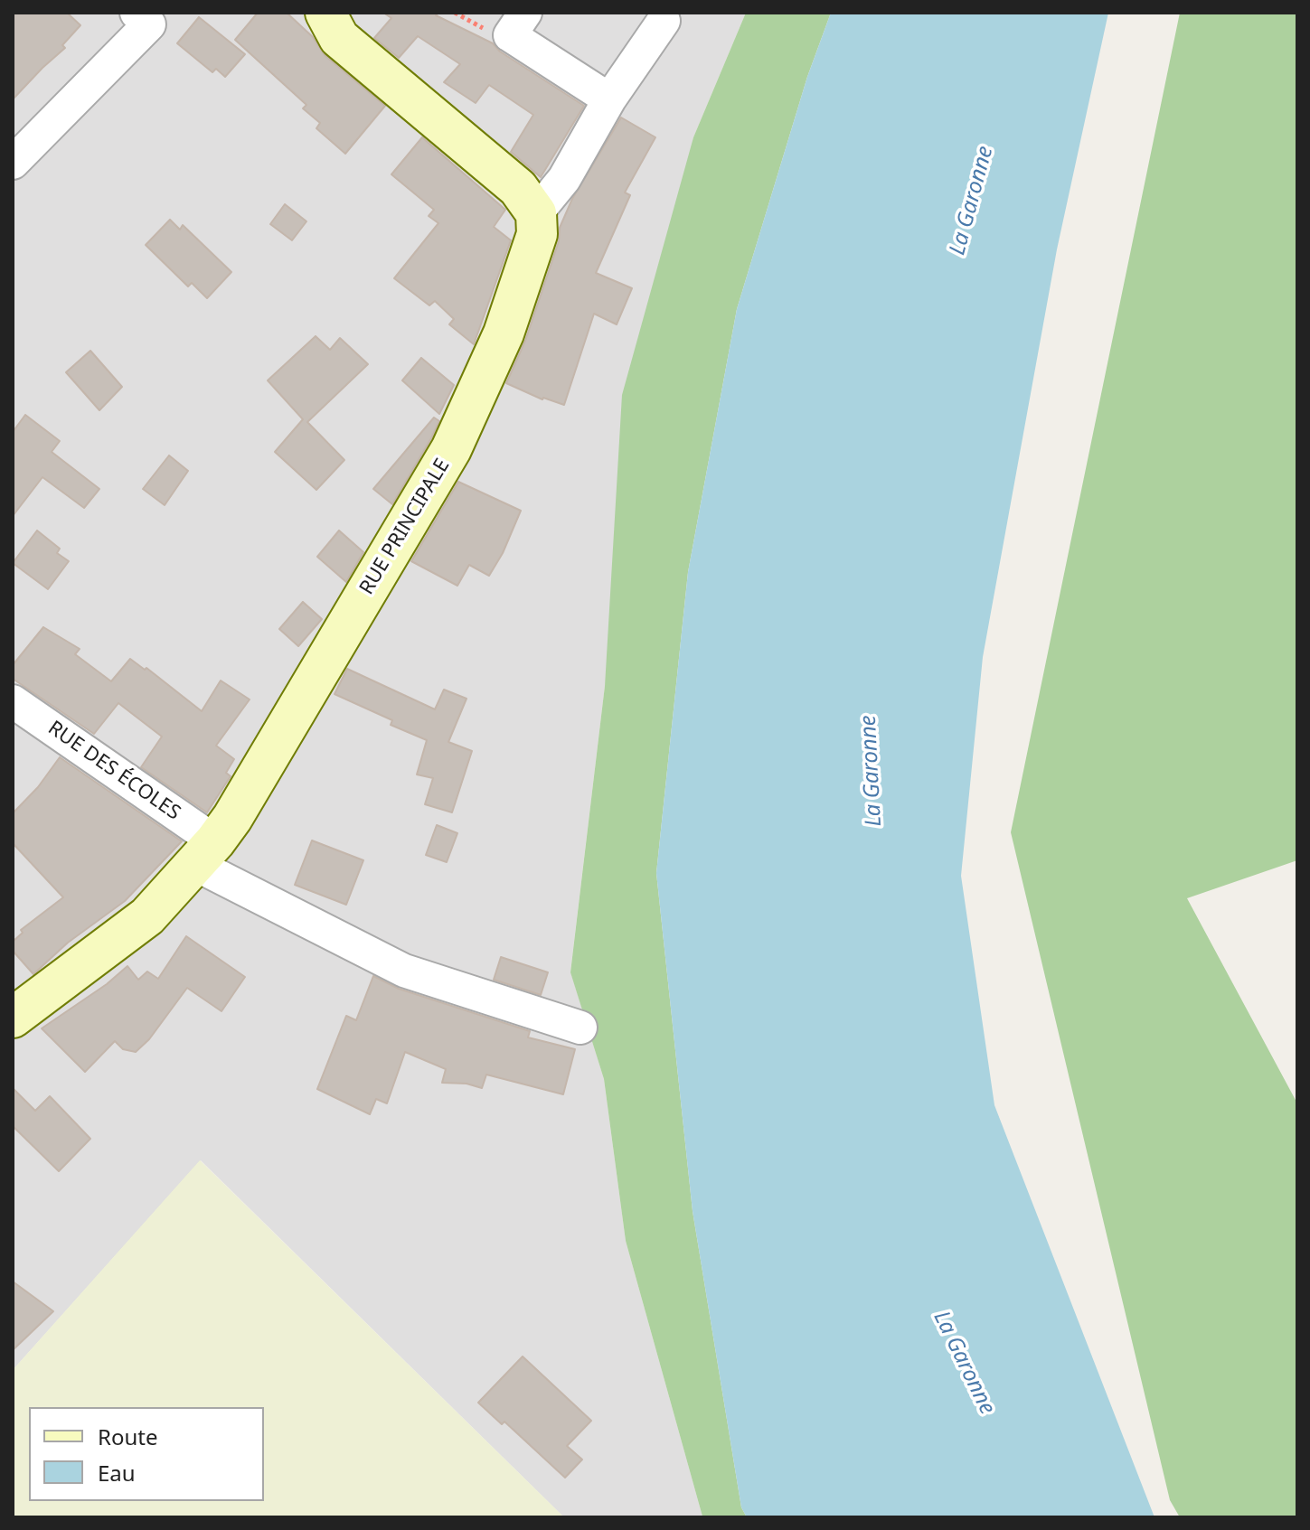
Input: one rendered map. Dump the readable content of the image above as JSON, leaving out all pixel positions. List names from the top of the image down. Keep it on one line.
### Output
{"streets":{"street":["RUE PRINCIPALE","RUE DES ÉCOLES"]},"crossings":[["RUE PRINCIPALE","RUE DES ÉCOLES"]],"water":["La Garonne"],"legend":["Route","Eau"]}
